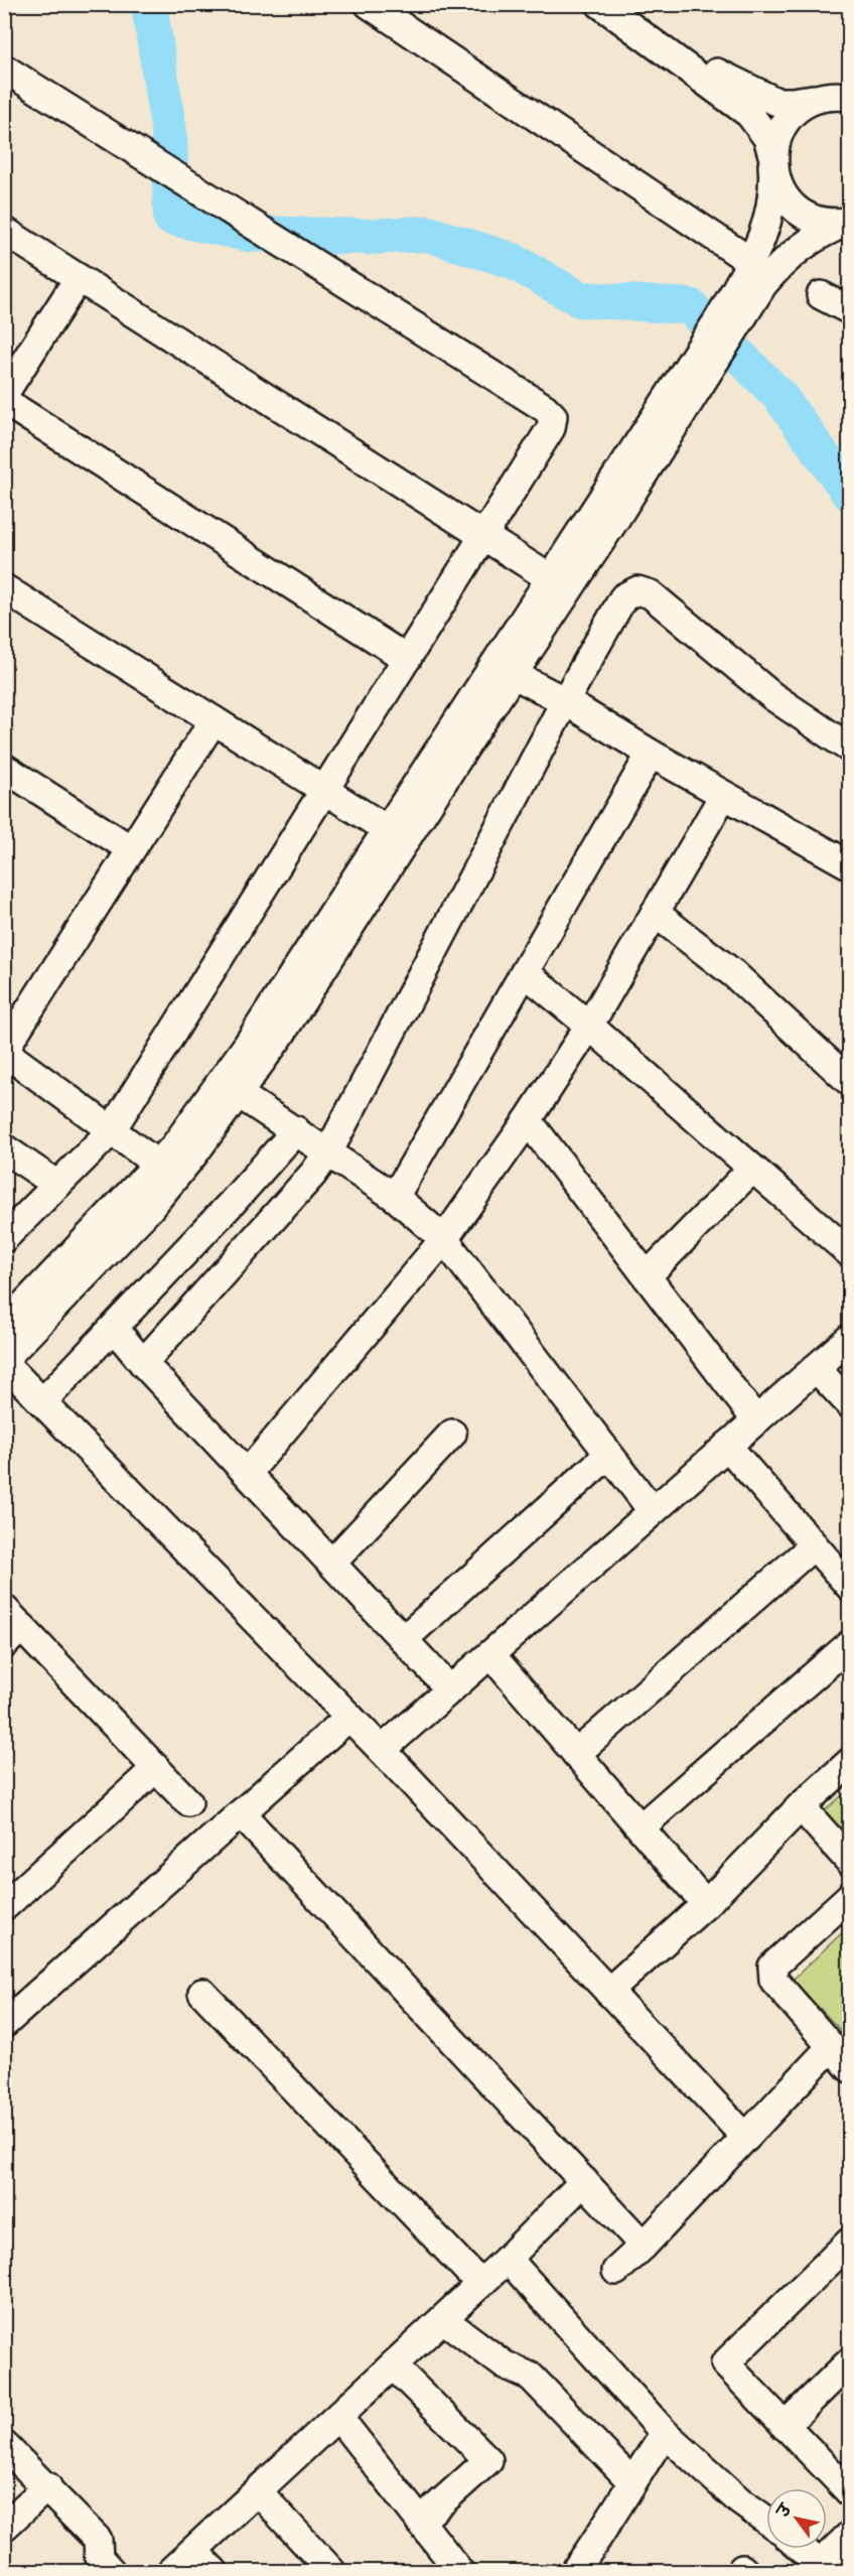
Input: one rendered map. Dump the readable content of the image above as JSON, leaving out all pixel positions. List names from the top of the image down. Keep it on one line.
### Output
{"north":"top left"}
